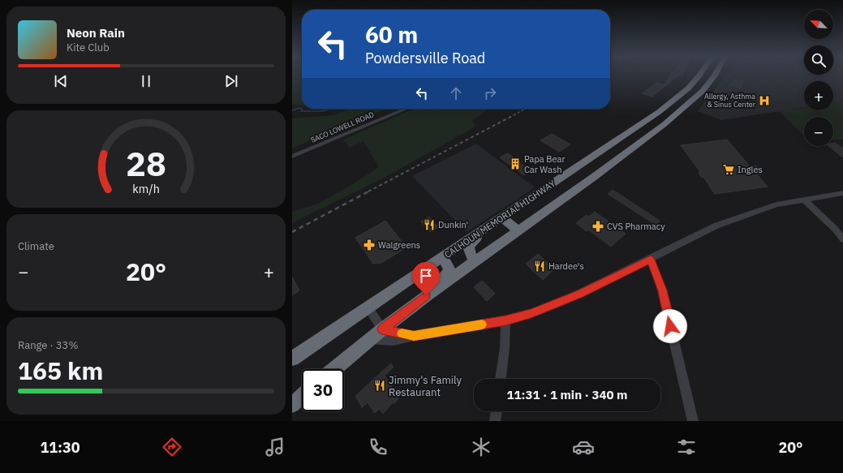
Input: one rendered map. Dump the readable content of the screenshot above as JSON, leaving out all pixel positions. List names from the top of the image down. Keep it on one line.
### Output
{"streets":{"highway":["CALHOUN MEMORIAL HIGHWAY"],"street":["SACO LOWELL ROAD"]},"places":{"hospital":["Allergy, Asthma & Sinus Center"],"building":["Papa Bear Car Wash"],"supermarket":["Ingles"],"restaurant":["Dunkin'","Hardee's","Jimmy's Family Restaurant"],"pharmacy":["CVS Pharmacy","Walgreens"]},"north":"top left","page":{"map_buttons":["+","−"],"turn":["60 m","Powdersville Road"],"song":["Neon Rain","Kite Club"],"tile":["Climate",["Range · 33%","165 km"]],"heat":["−","20°","+"],"limit":"30","trip":"11:31 · 1 min · 340 m","tabs":["11:30","20°"],"gauge":["28","km/h"]}}
